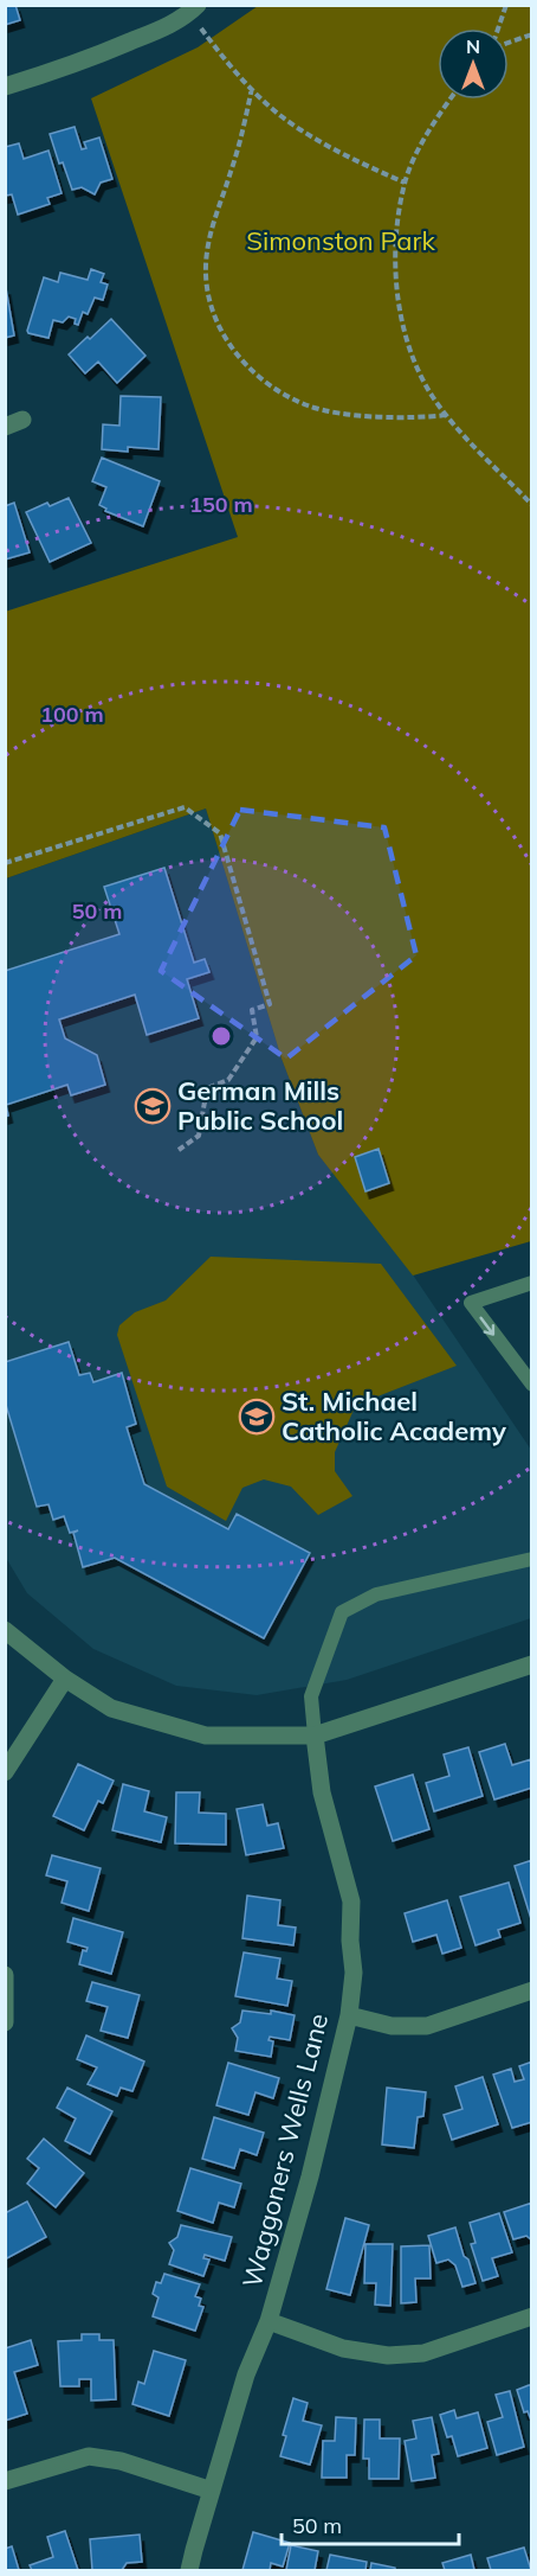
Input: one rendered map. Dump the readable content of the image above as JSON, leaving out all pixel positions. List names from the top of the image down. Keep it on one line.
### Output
{"streets":{"street":["Waggoners Wells Lane"]},"parks":["Simonston Park"],"places":{"school or university":["German Mills Public School","St. Michael Catholic Academy"]},"scale_bar":"50 m","north":"top","rings":["150 m","100 m","50 m"]}
